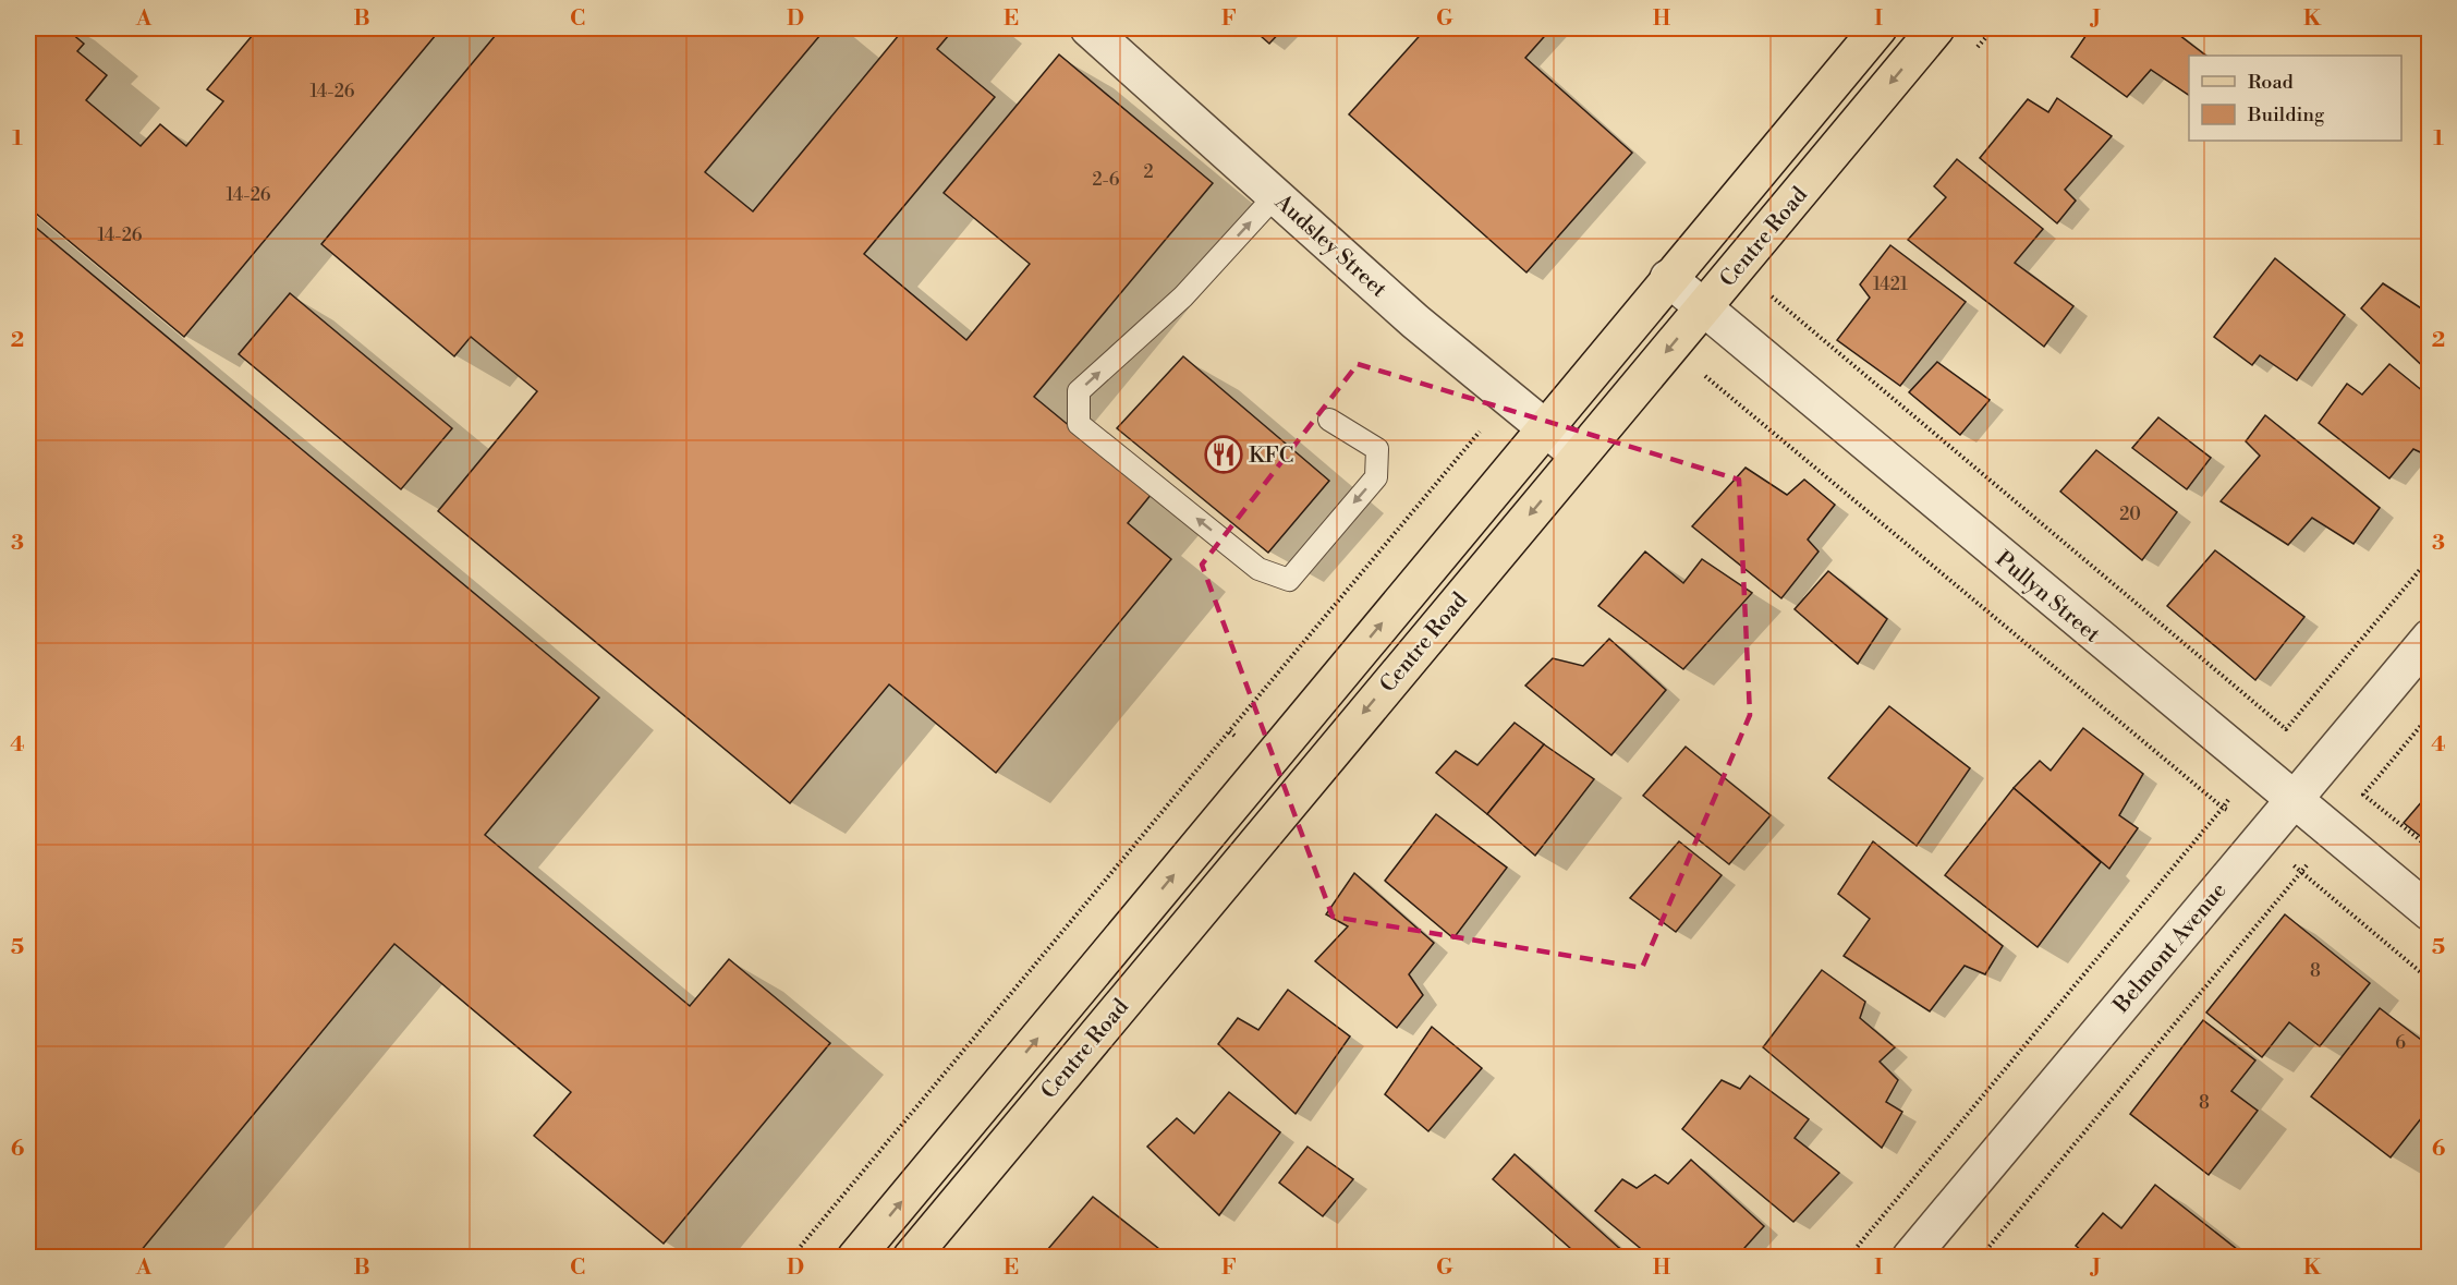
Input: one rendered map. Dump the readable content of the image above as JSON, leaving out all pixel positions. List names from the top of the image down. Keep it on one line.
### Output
{"streets":{"main road":["Centre Road"],"street":["Audsley Street","Pullyn Street","Belmont Avenue"]},"crossings":[["Centre Road","Audsley Street"],["Centre Road","Pullyn Street"],["Pullyn Street","Belmont Avenue"]],"places":{"restaurant":["KFC"]},"house_numbers":["14-26","2","2-6","14-26","14-26","1421","20","8","6","8"],"legend":["Road","Building"],"grid":{"columns":["A","B","C","D","E","F","G","H","I","J","K"],"rows":["1","2","3","4","5","6"]}}
